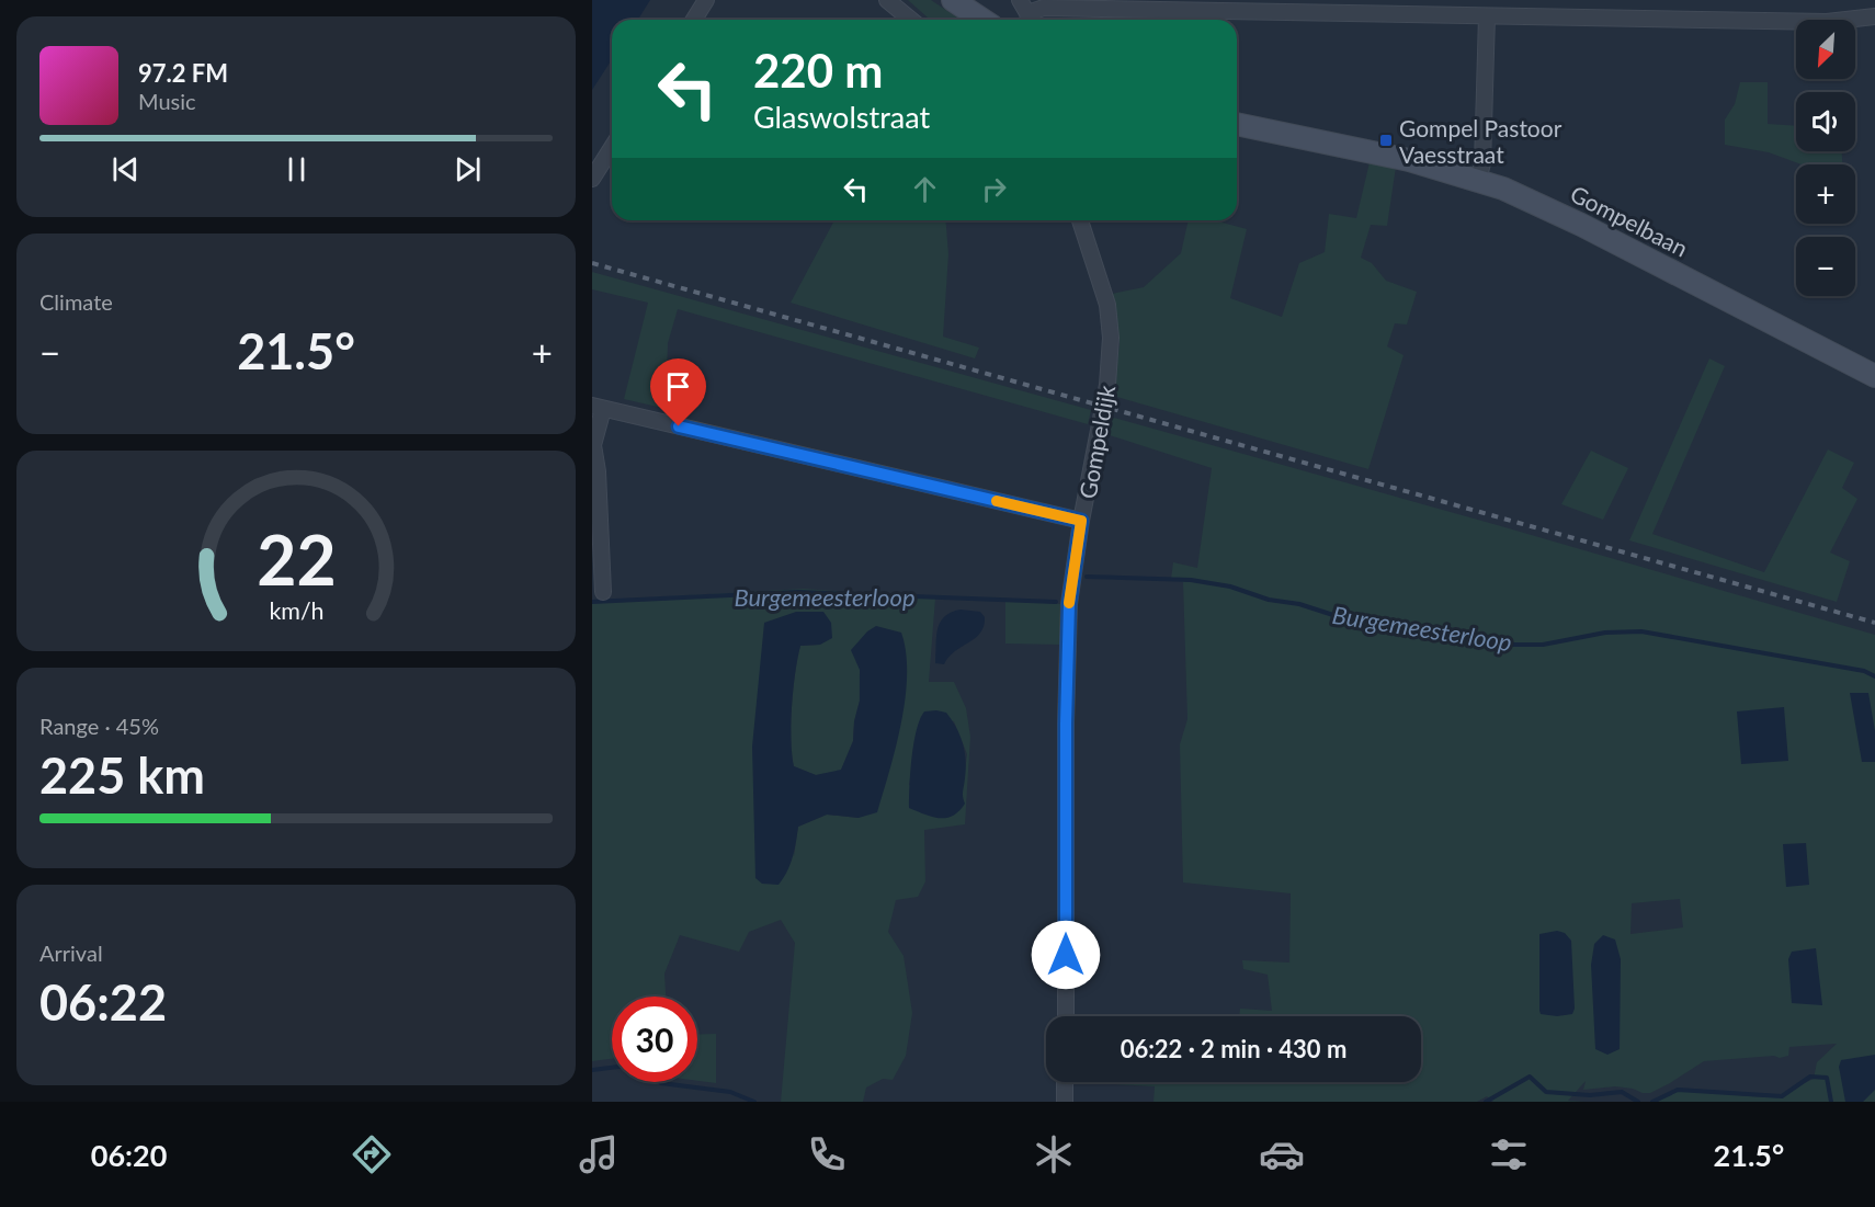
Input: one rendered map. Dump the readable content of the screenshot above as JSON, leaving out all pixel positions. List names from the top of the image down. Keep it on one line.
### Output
{"streets":{"street":["Gompelbaan","Gompeldijk"]},"water":["Burgemeesterloop"],"places":{"transit":["Gompel Pastoor Vaesstraat"]},"north":"bottom left","page":{"map_buttons":["+","−"],"turn":["220 m","Glaswolstraat"],"song":["97.2 FM","Music"],"tile":["Climate",["Range · 45%","225 km"],["Arrival","06:22"]],"heat":["−","21.5°","+"],"limit":"30","trip":"06:22 · 2 min · 430 m","tabs":["06:20","21.5°"],"gauge":["22","km/h"]}}
